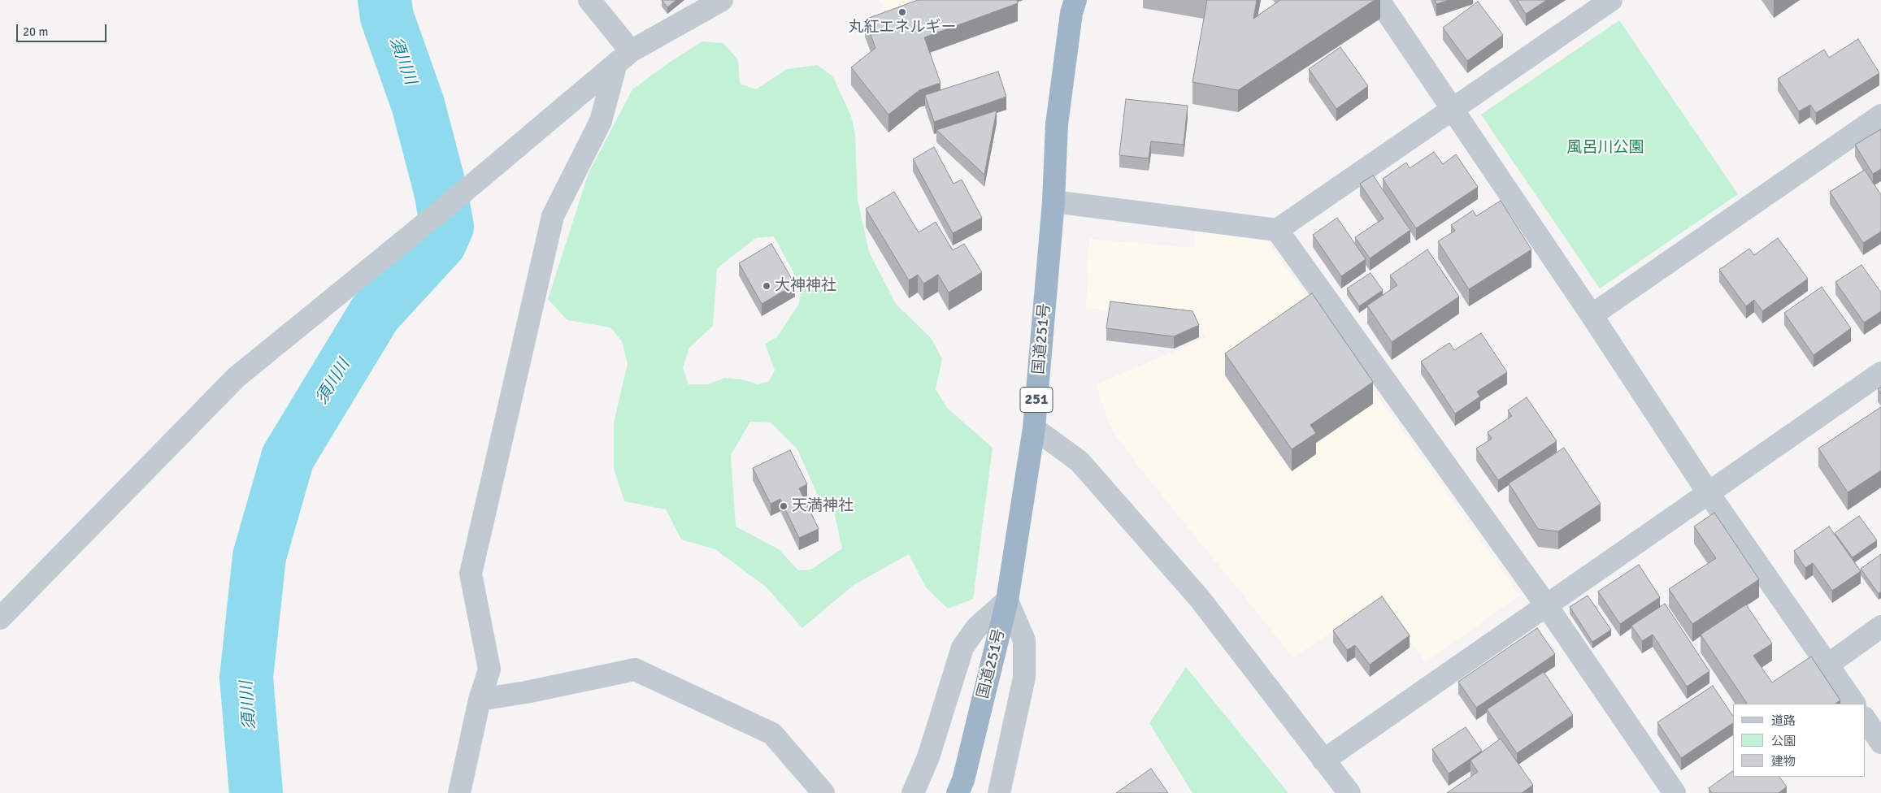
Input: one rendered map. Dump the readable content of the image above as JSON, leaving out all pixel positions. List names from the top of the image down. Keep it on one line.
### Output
{"streets":{"highway":["国道251号","251"]},"water":["須川川"],"parks":["風呂川公園"],"places":["丸紅エネルギー","大神神社","天満神社"],"legend":["道路","公園","建物"],"scale_bar":"20 m"}
